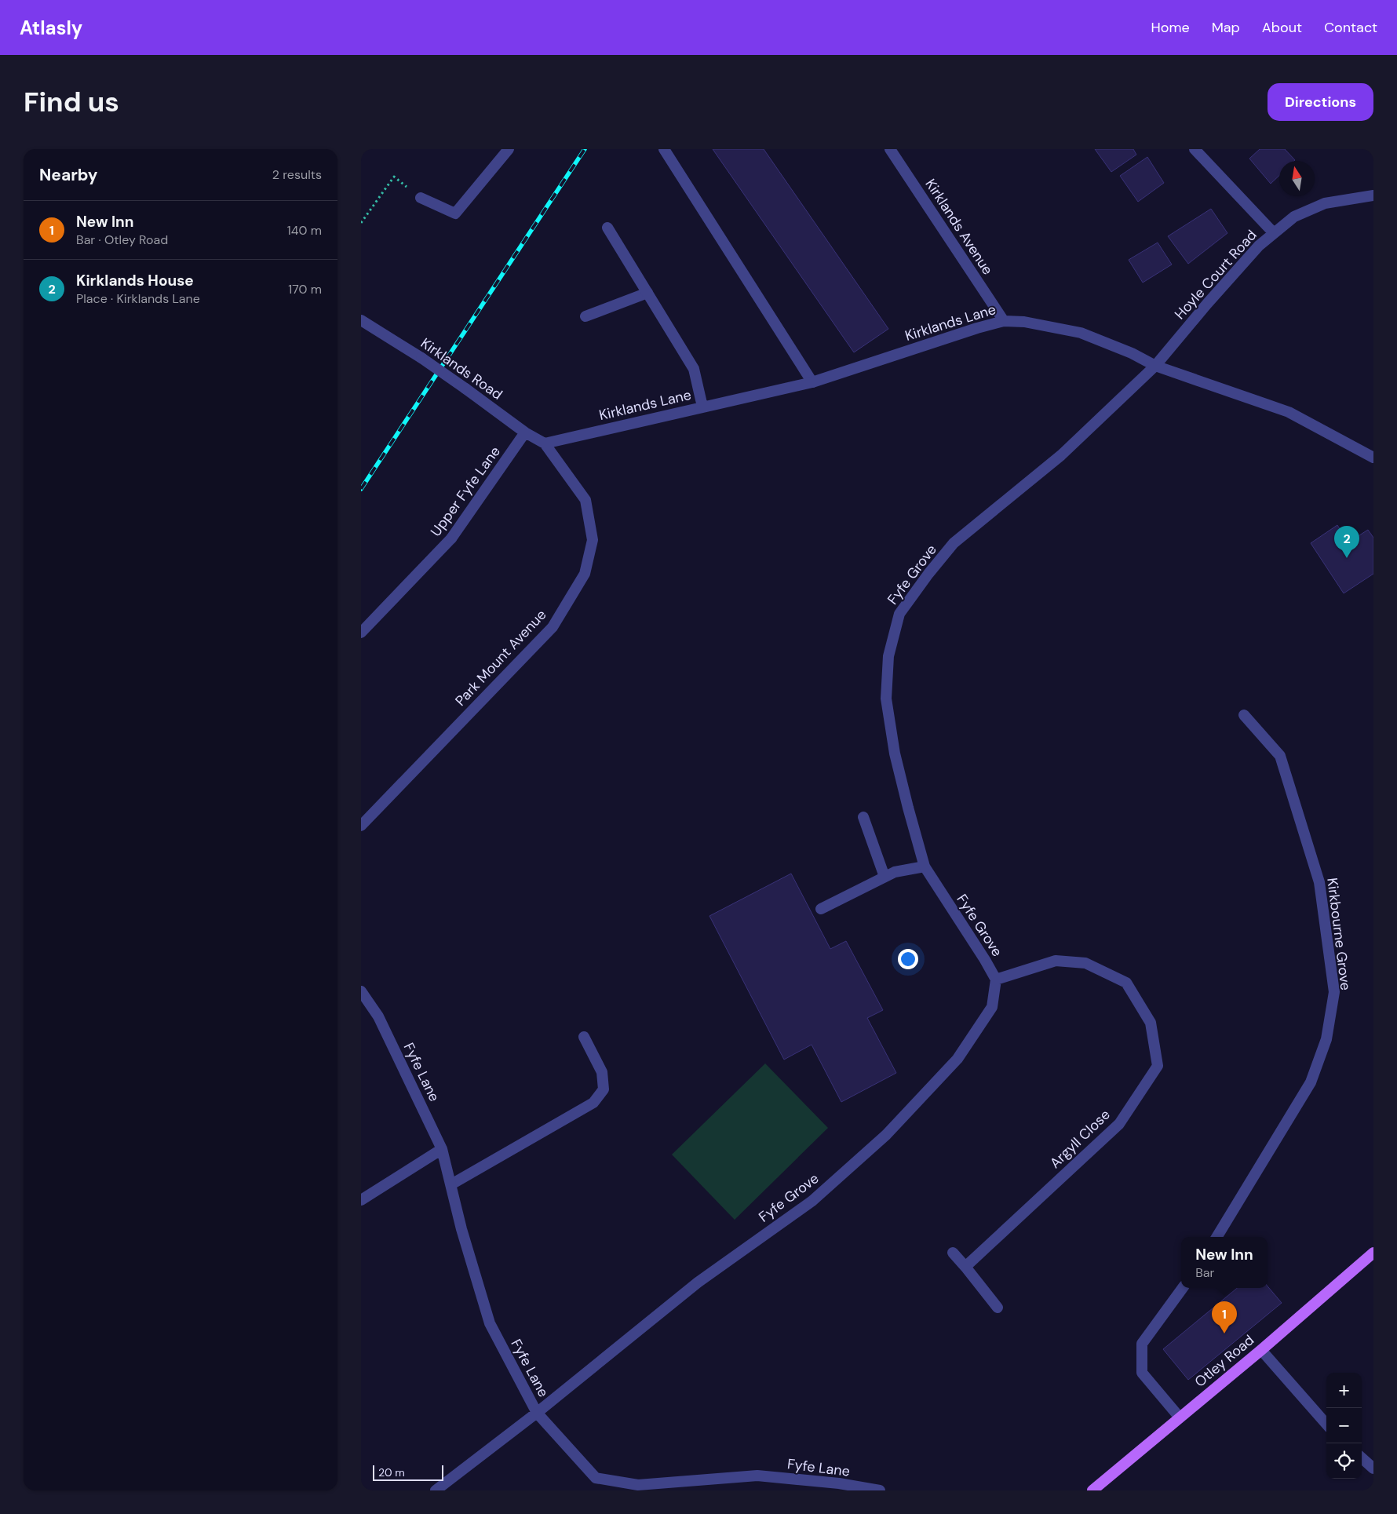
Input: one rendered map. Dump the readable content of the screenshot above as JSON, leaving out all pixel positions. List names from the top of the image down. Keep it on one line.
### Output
{"streets":{"main road":["Otley Road"],"street":["Kirklands Avenue","Hoyle Court Road","Kirklands Lane","Kirklands Road","Upper Fyfe Lane","Fyfe Grove","Park Mount Avenue","Kirkbourne Grove","Fyfe Lane","Argyll Close"]},"crossings":[["Kirklands Avenue","Kirklands Lane"],["Hoyle Court Road","Kirklands Lane"],["Hoyle Court Road","Fyfe Grove"],["Kirklands Lane","Kirklands Road"],["Kirklands Lane","Fyfe Grove"],["Kirklands Lane","Park Mount Avenue"],["Kirklands Road","Upper Fyfe Lane"],["Kirklands Road","Park Mount Avenue"],["Fyfe Grove","Fyfe Lane"],["Fyfe Grove","Argyll Close"]],"scale_bar":"20 m","north":"top","page":{"header":"Atlasly","nav":["Home","Map","About","Contact"],"buttons":"Directions","title":"Find us","heading":["Nearby","2 results"],"list":[{"mark":"1","name":"New Inn","note":"Bar · Otley Road","value":"140 m"},{"mark":"2","name":"Kirklands House","note":"Place · Kirklands Lane","value":"170 m"}],"pins":["2","1"],"popup":["New Inn","Bar"],"map_buttons":["+","−"],"scale":"20 m"}}
